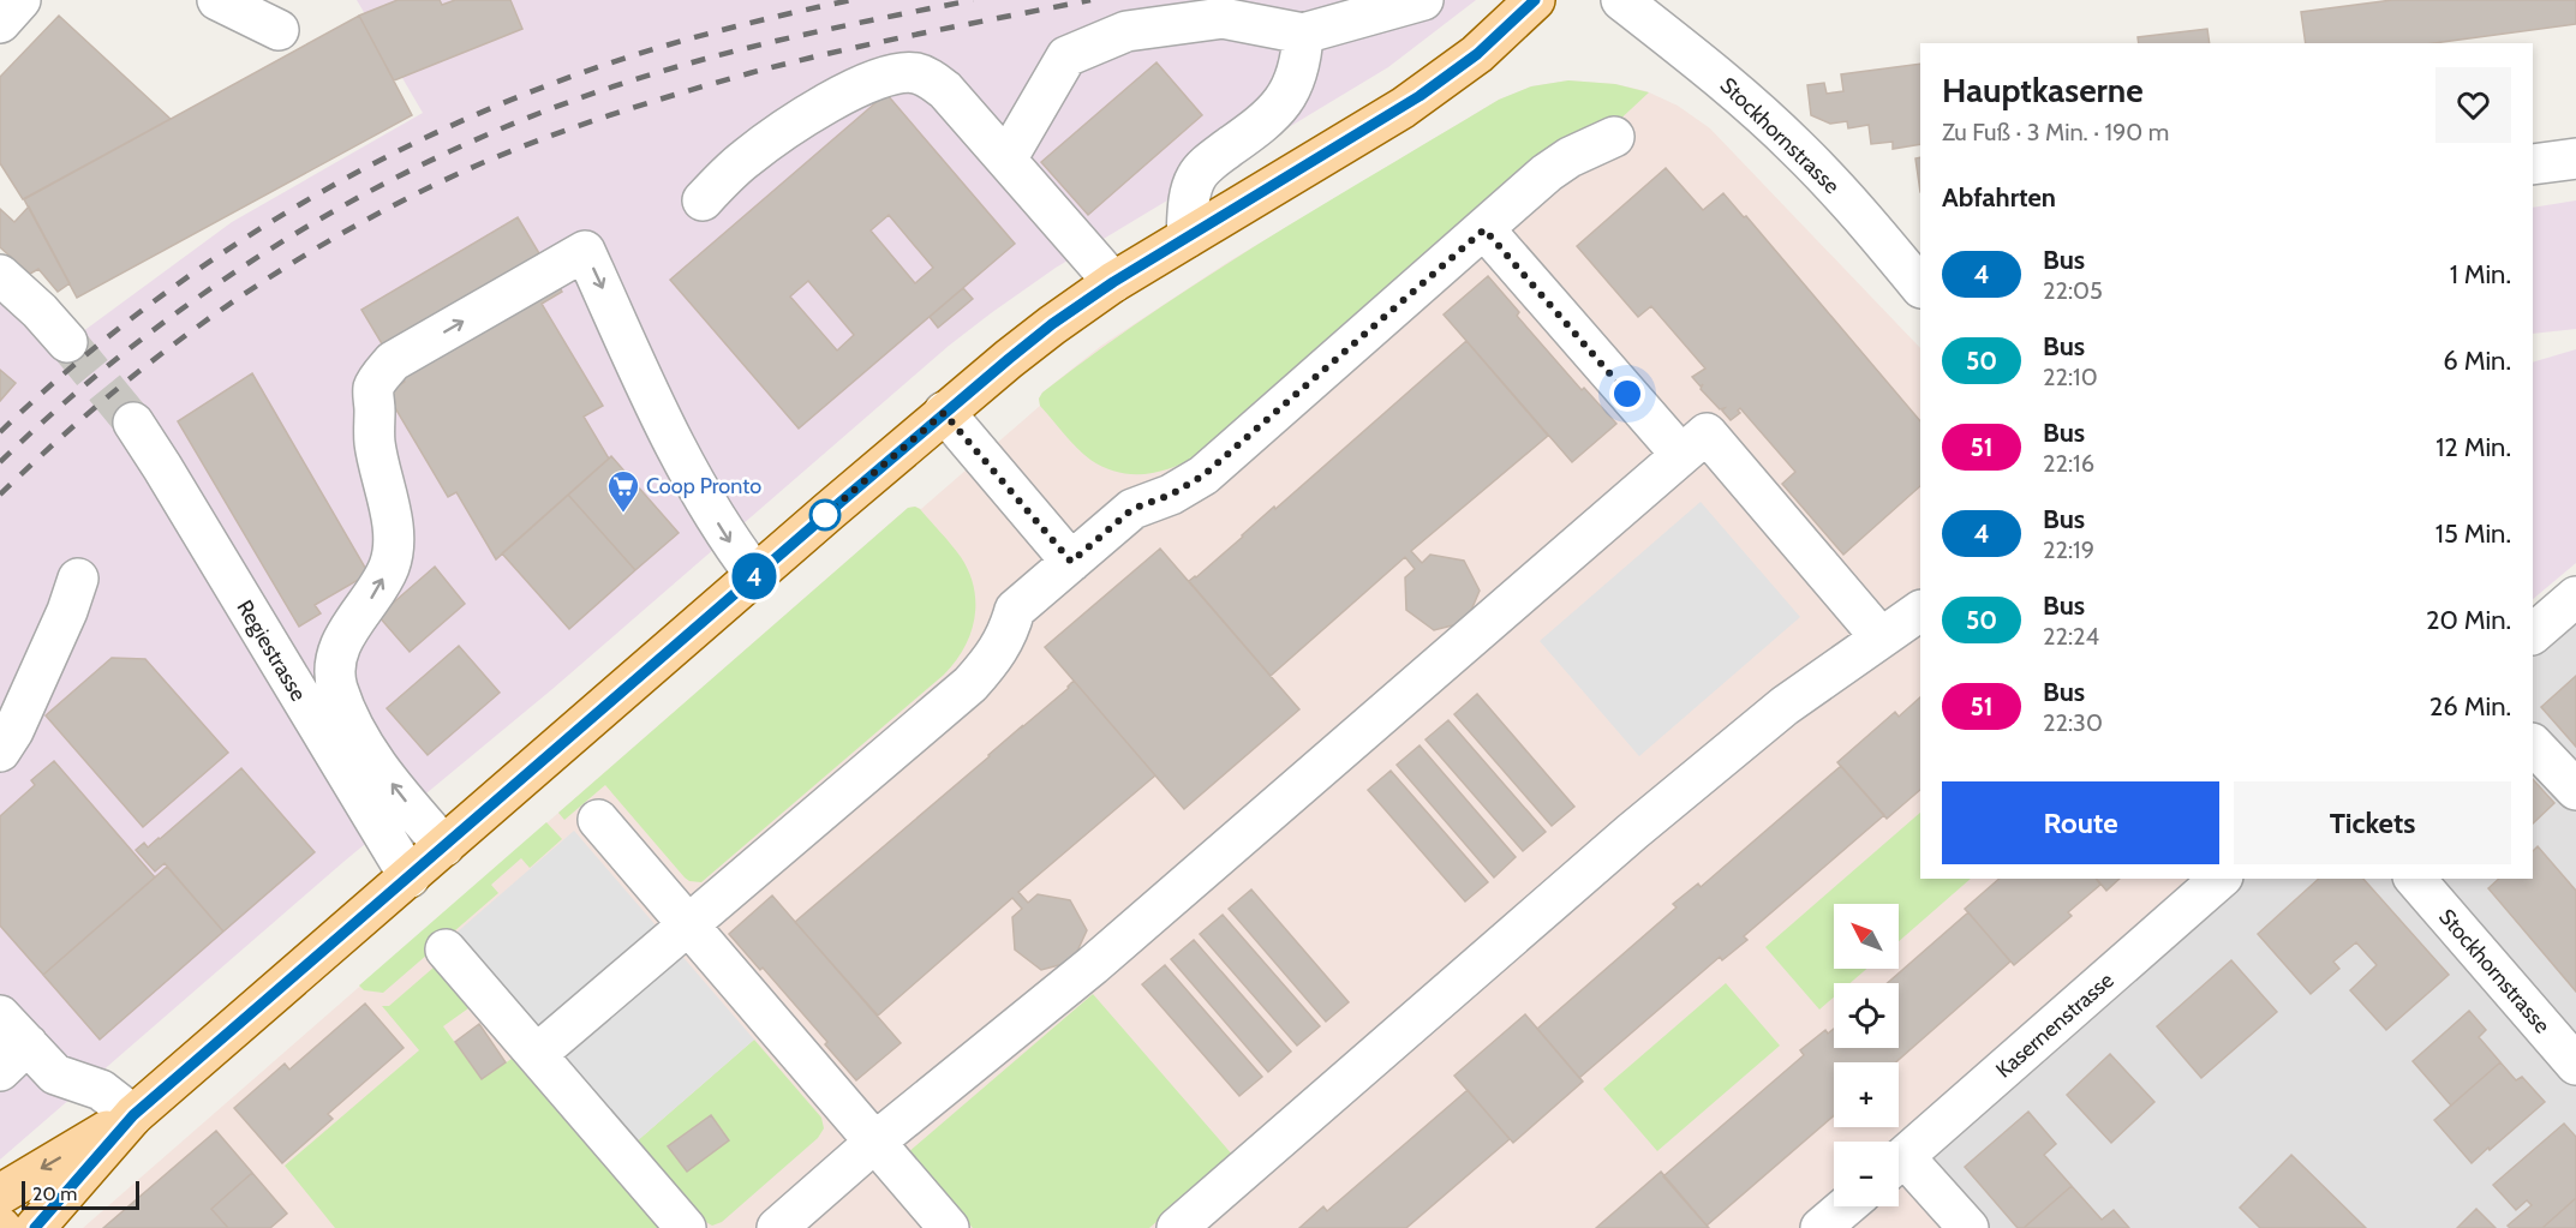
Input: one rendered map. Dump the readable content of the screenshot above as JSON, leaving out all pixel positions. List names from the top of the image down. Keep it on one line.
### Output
{"streets":{"street":["Stockhornstrasse","Regiestrasse","Kasernenstrasse"]},"places":{"supermarket":["Coop Pronto"]},"lines":["bus line 4"],"scale_bar":"20 m","north":"top left","page":{"on_map":"4","heading":[["Hauptkaserne","Zu Fuß · 3 Min. · 190 m"],"Abfahrten"],"list":[{"mark":"4","name":"Bus","note":"22:05","value":"1 Min."},{"mark":"50","name":"Bus","note":"22:10","value":"6 Min."},{"mark":"51","name":"Bus","note":"22:16","value":"12 Min."},{"mark":"4","name":"Bus","note":"22:19","value":"15 Min."},{"mark":"50","name":"Bus","note":"22:24","value":"20 Min."},{"mark":"51","name":"Bus","note":"22:30","value":"26 Min."}],"buttons":["Route","Tickets"],"map_buttons":["+","−"],"scale":"20 m"}}
